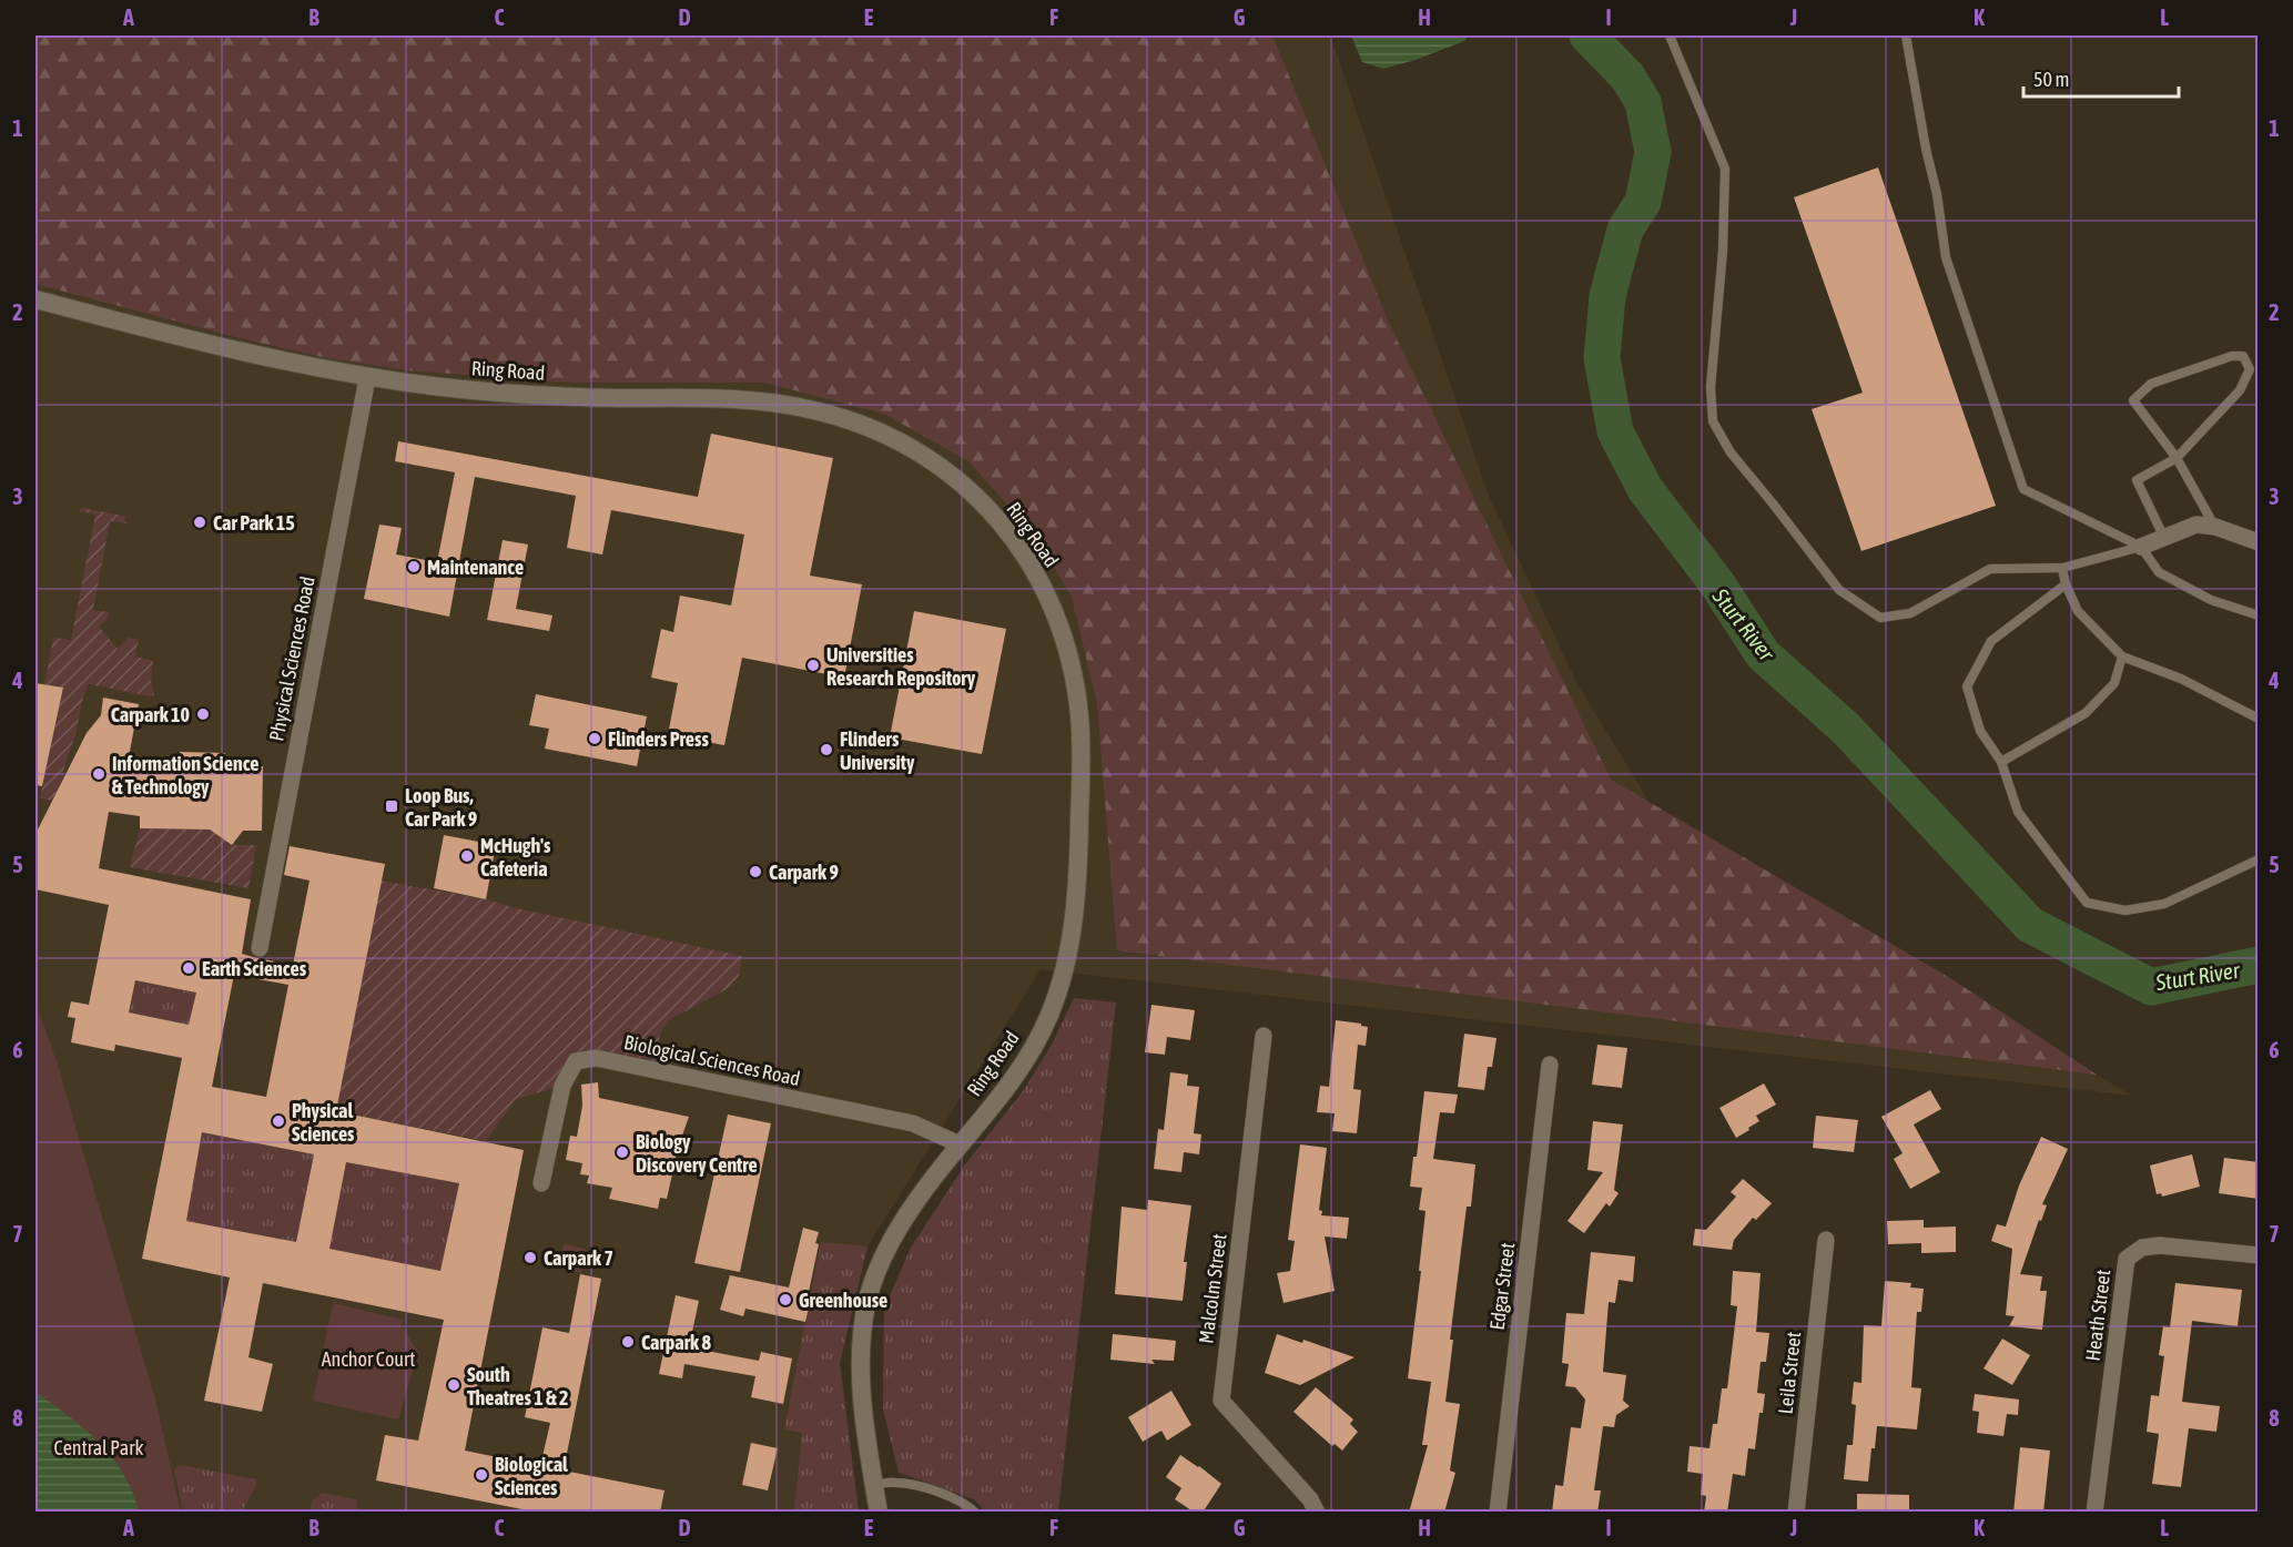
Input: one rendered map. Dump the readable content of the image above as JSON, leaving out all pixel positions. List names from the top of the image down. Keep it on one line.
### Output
{"streets":{"street":["Ring Road","Physical Sciences Road","Biological Sciences Road","Edgar Street","Malcolm Street","Heath Street","Leila Street"]},"crossings":[["Ring Road","Physical Sciences Road"],["Ring Road","Biological Sciences Road"]],"water":["Sturt River"],"parks":["Anchor Court","Central Park"],"places":{"other":["Car Park 15","Maintenance","Universities Research Repository","Carpark 10","Flinders Press","Flinders University","Information Science & Technology","McHugh's Cafeteria","Carpark 9","Earth Sciences","Physical Sciences","Biology Discovery Centre","Carpark 7","Greenhouse","Carpark 8","South Theatres 1 & 2","Biological Sciences"],"transit":["Loop Bus, Car Park 9"]},"scale_bar":"50 m","grid":{"columns":["A","B","C","D","E","F","G","H","I","J","K","L"],"rows":["1","2","3","4","5","6","7","8"]}}
